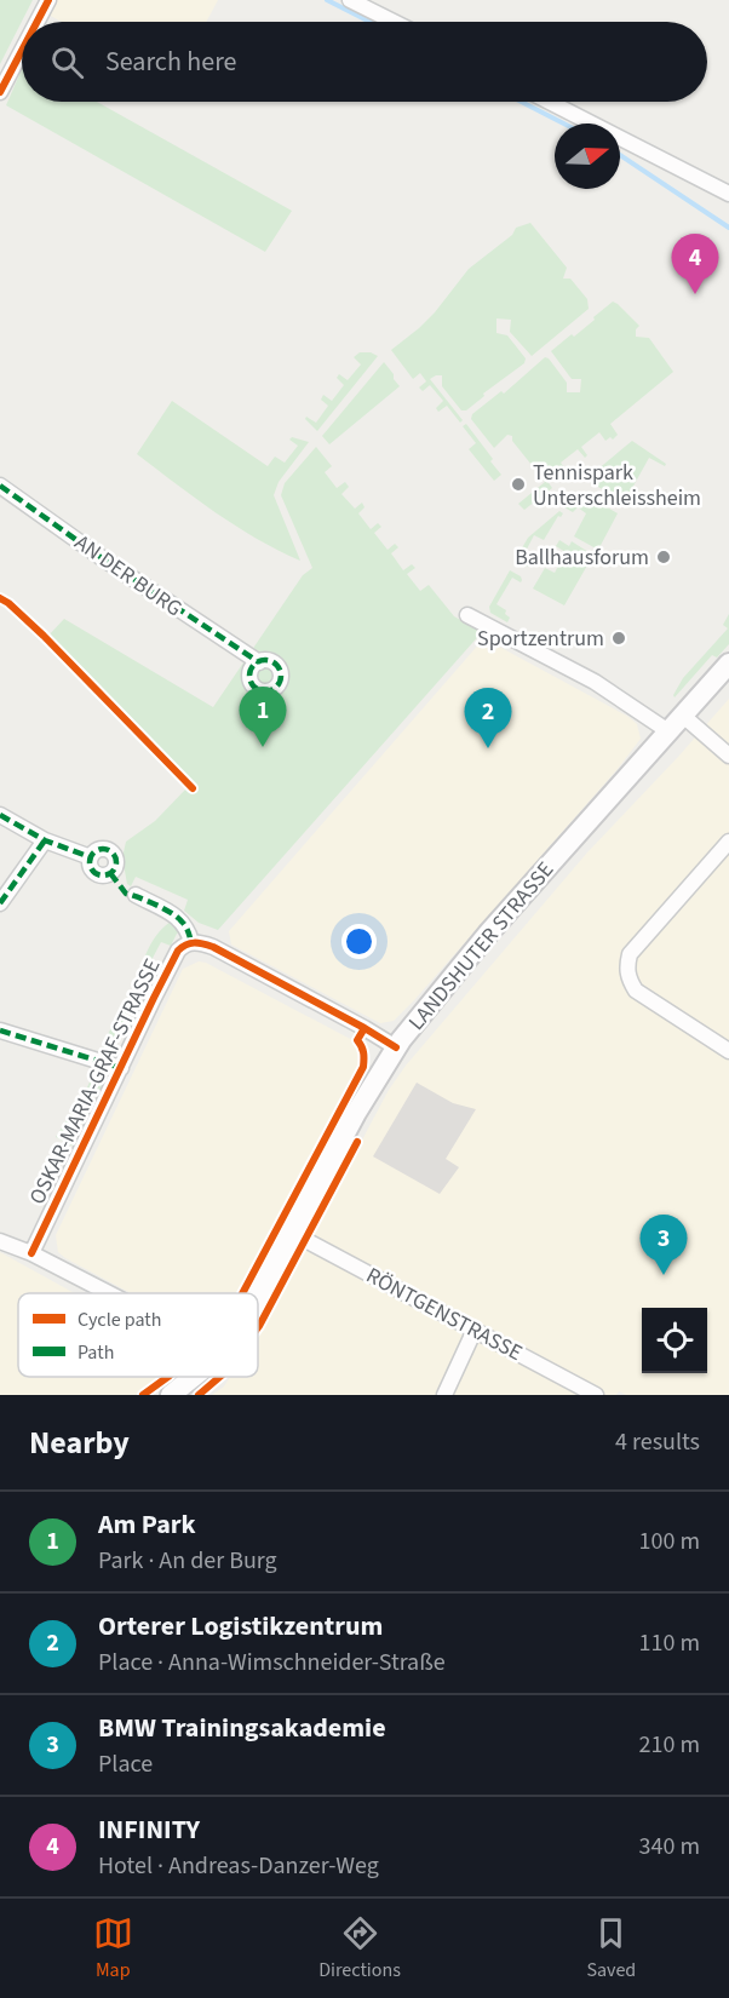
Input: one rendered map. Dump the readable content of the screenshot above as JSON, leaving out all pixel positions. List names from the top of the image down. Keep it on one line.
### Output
{"streets":{"main road":["LANDSHUTER STRASSE"],"street":["AN DER BURG","OSKAR-MARIA-GRAF-STRASSE","RÖNTGENSTRASSE"]},"crossings":[["LANDSHUTER STRASSE","RÖNTGENSTRASSE"]],"places":["Tennispark Unterschleissheim","Ballhausforum","Sportzentrum"],"legend":["Cycle path","Path"],"north":"right","page":{"search":"Search here","pins":["4","1","2","3"],"heading":["Nearby","4 results"],"list":[{"mark":"1","name":"Am Park","note":"Park · An der Burg","value":"100 m"},{"mark":"2","name":"Orterer Logistikzentrum","note":"Place · Anna-Wimschneider-Straße","value":"110 m"},{"mark":"3","name":"BMW Trainingsakademie","note":"Place","value":"210 m"},{"mark":"4","name":"INFINITY","note":"Hotel · Andreas-Danzer-Weg","value":"340 m"}],"nav":["Map","Directions","Saved"]}}
